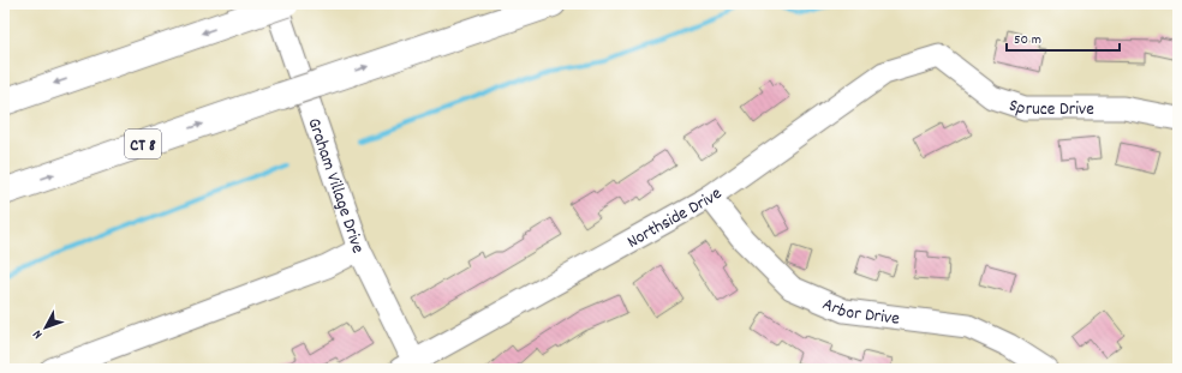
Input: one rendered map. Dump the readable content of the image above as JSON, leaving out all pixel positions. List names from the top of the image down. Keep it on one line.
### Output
{"streets":{"highway":["CT 8"],"street":["Spruce Drive","Graham Village Drive","Northside Drive","Arbor Drive"]},"crossings":[["Spruce Drive","Northside Drive"],["Graham Village Drive","Northside Drive"],["Northside Drive","Arbor Drive"]],"scale_bar":"50 m","north":"bottom left"}
